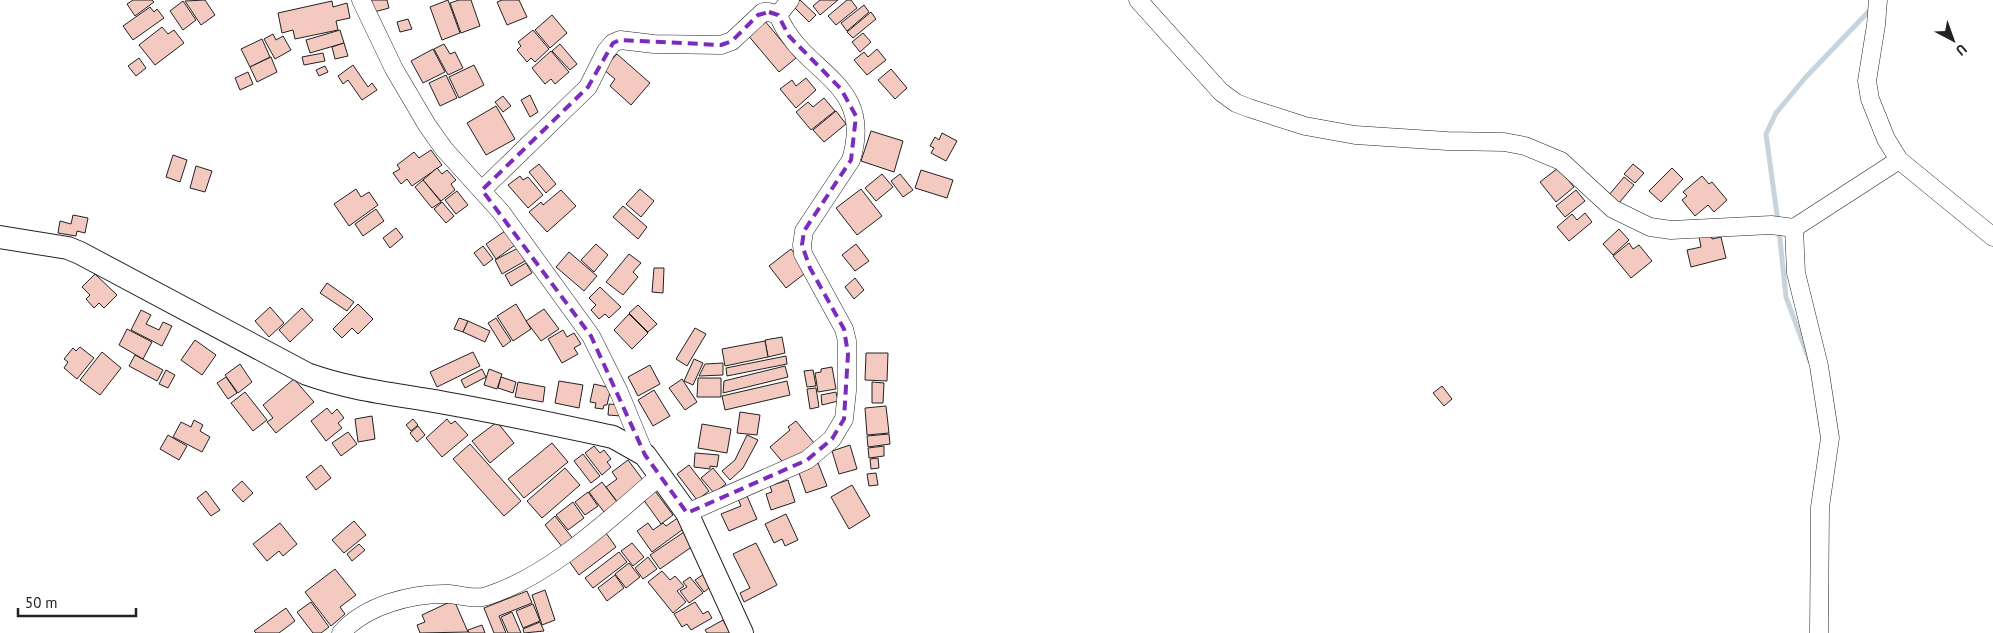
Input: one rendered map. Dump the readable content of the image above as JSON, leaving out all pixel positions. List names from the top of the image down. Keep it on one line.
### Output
{"scale_bar":"50 m","north":"bottom right"}
